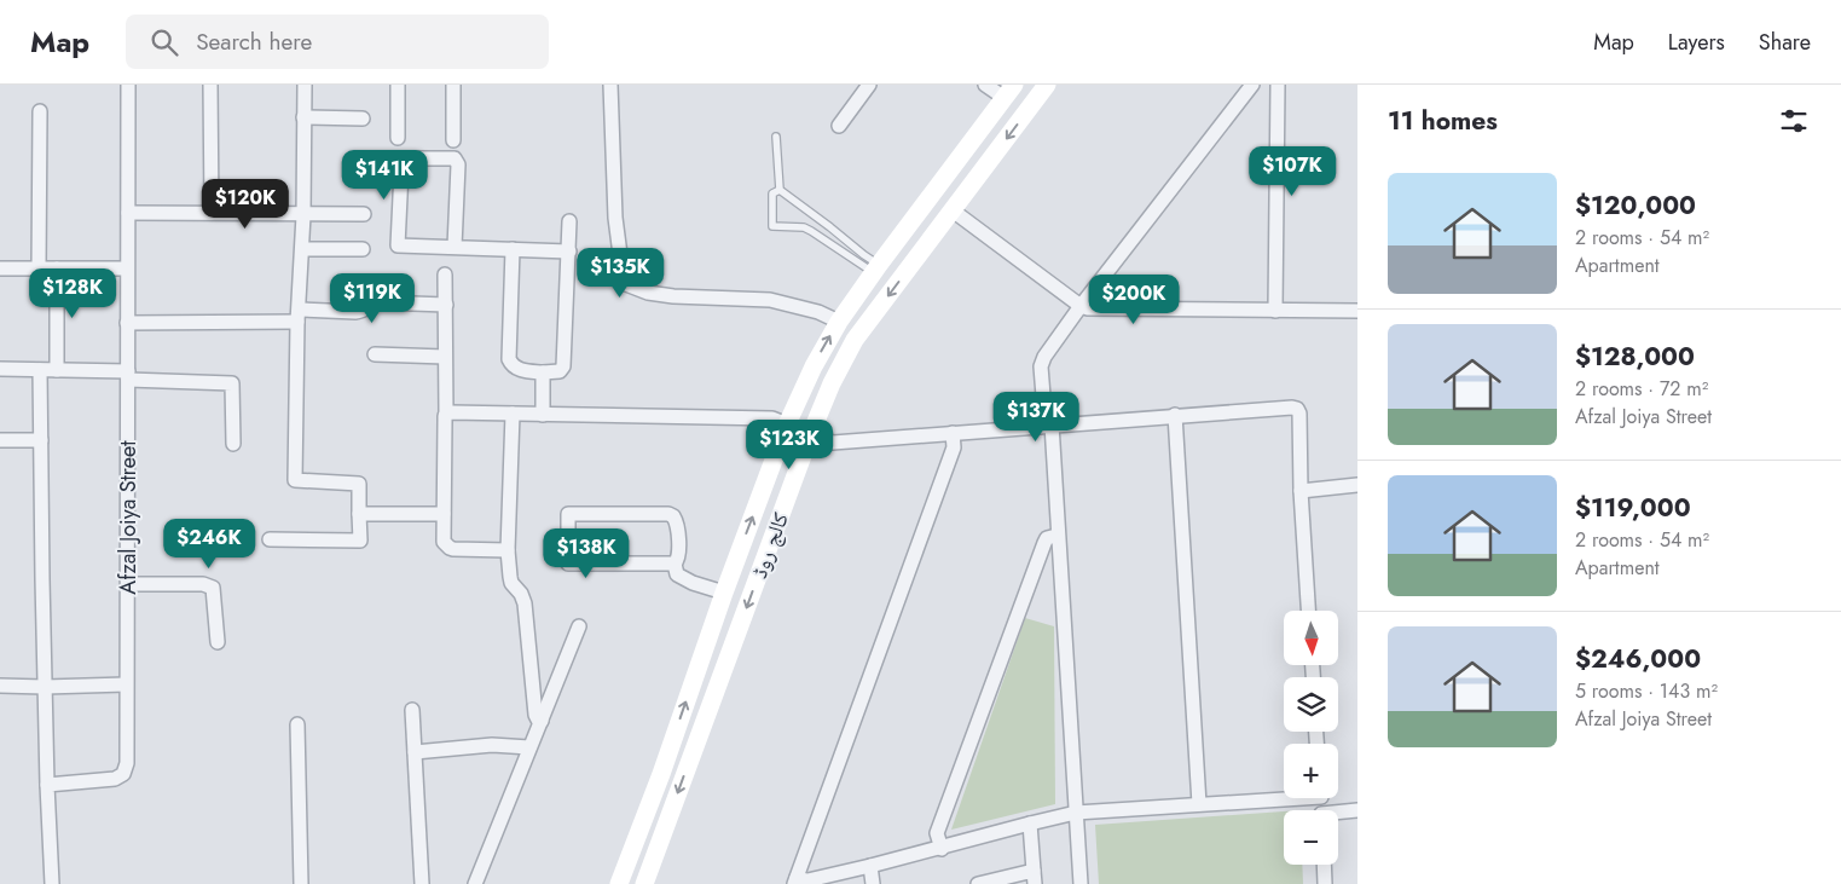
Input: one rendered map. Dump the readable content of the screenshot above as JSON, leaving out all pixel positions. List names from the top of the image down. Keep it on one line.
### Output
{"streets":{"main road":["کالج روڈ"],"street":["Afzal Joiya Street"]},"north":"bottom","page":{"header":"Map","search":"Search here","nav":["Map","Layers","Share"],"heading":"11 homes","price":["$107K","$141K","$120K","$135K","$128K","$119K","$200K","$137K","$123K","$246K","$138K"],"list":[{"name":"$120,000","note":"2 rooms · 54 m² · Apartment"},{"name":"$128,000","note":"2 rooms · 72 m² · Afzal Joiya Street"},{"name":"$119,000","note":"2 rooms · 54 m² · Apartment"},{"name":"$246,000","note":"5 rooms · 143 m² · Afzal Joiya Street"}],"map_buttons":["+","−"]}}
